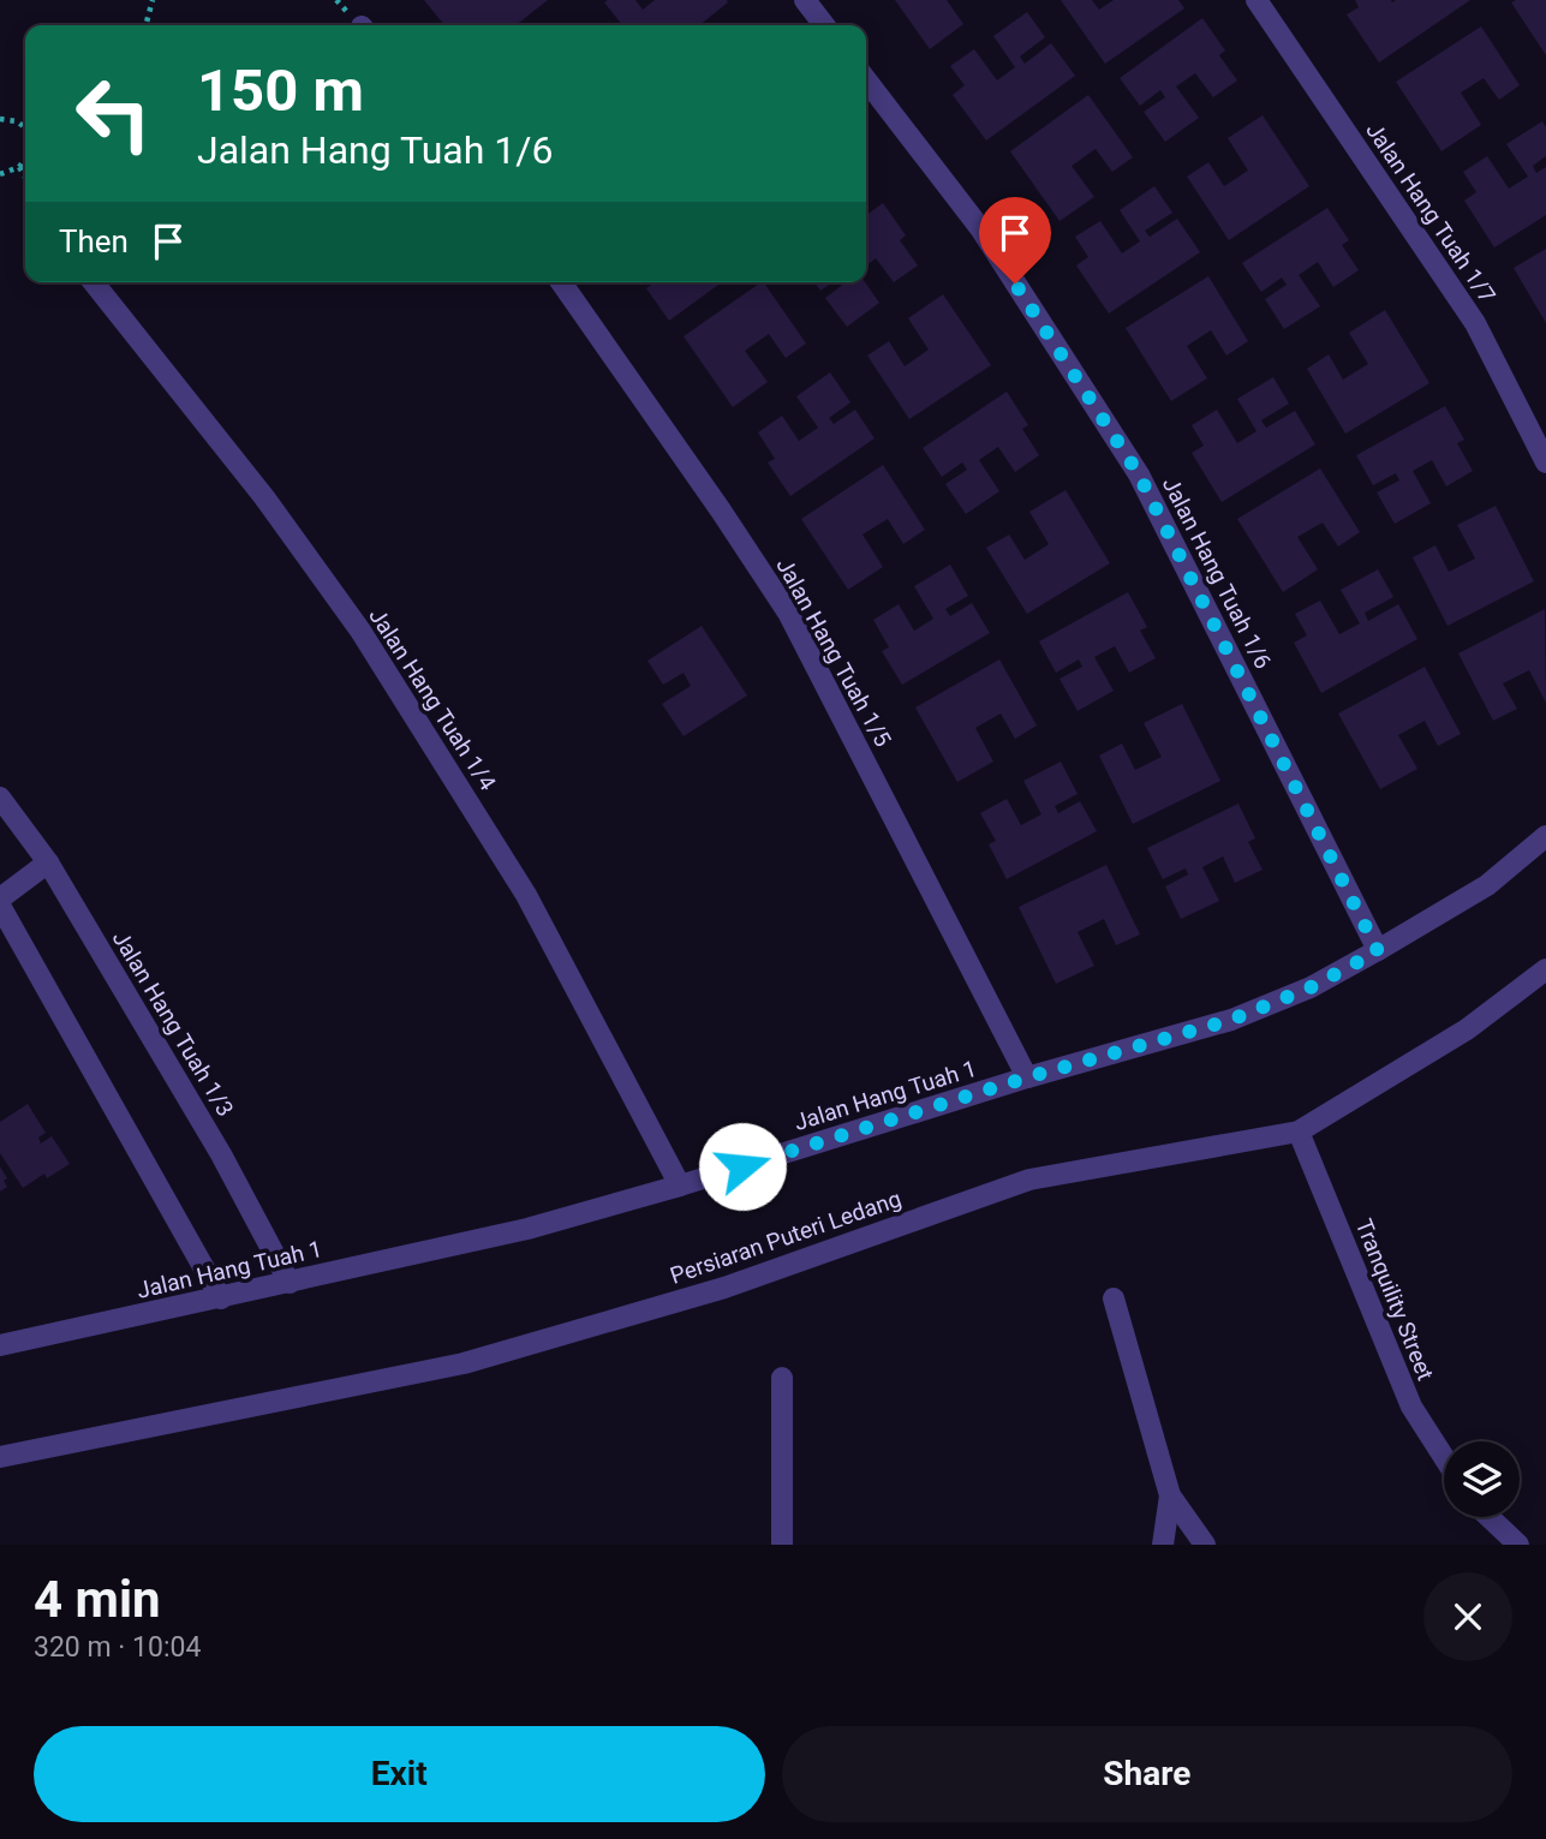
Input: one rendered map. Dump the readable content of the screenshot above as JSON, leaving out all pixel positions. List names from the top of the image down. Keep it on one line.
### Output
{"streets":{"street":["Jalan Hang Tuah 1/7","Jalan Hang Tuah 1/6","Jalan Hang Tuah 1/5","Jalan Hang Tuah 1/4","Jalan Hang Tuah 1/3","Jalan Hang Tuah 1","Persiaran Puteri Ledang","Tranquility Street"]},"crossings":[["Jalan Hang Tuah 1/6","Jalan Hang Tuah 1"],["Jalan Hang Tuah 1/5","Jalan Hang Tuah 1"],["Jalan Hang Tuah 1/4","Jalan Hang Tuah 1"],["Jalan Hang Tuah 1/3","Jalan Hang Tuah 1"],["Persiaran Puteri Ledang","Tranquility Street"]],"page":{"turn":["150 m","Jalan Hang Tuah 1/6"],"then":"Then","heading":["4 min","320 m · 10:04"],"buttons":["Exit","Share"]}}
